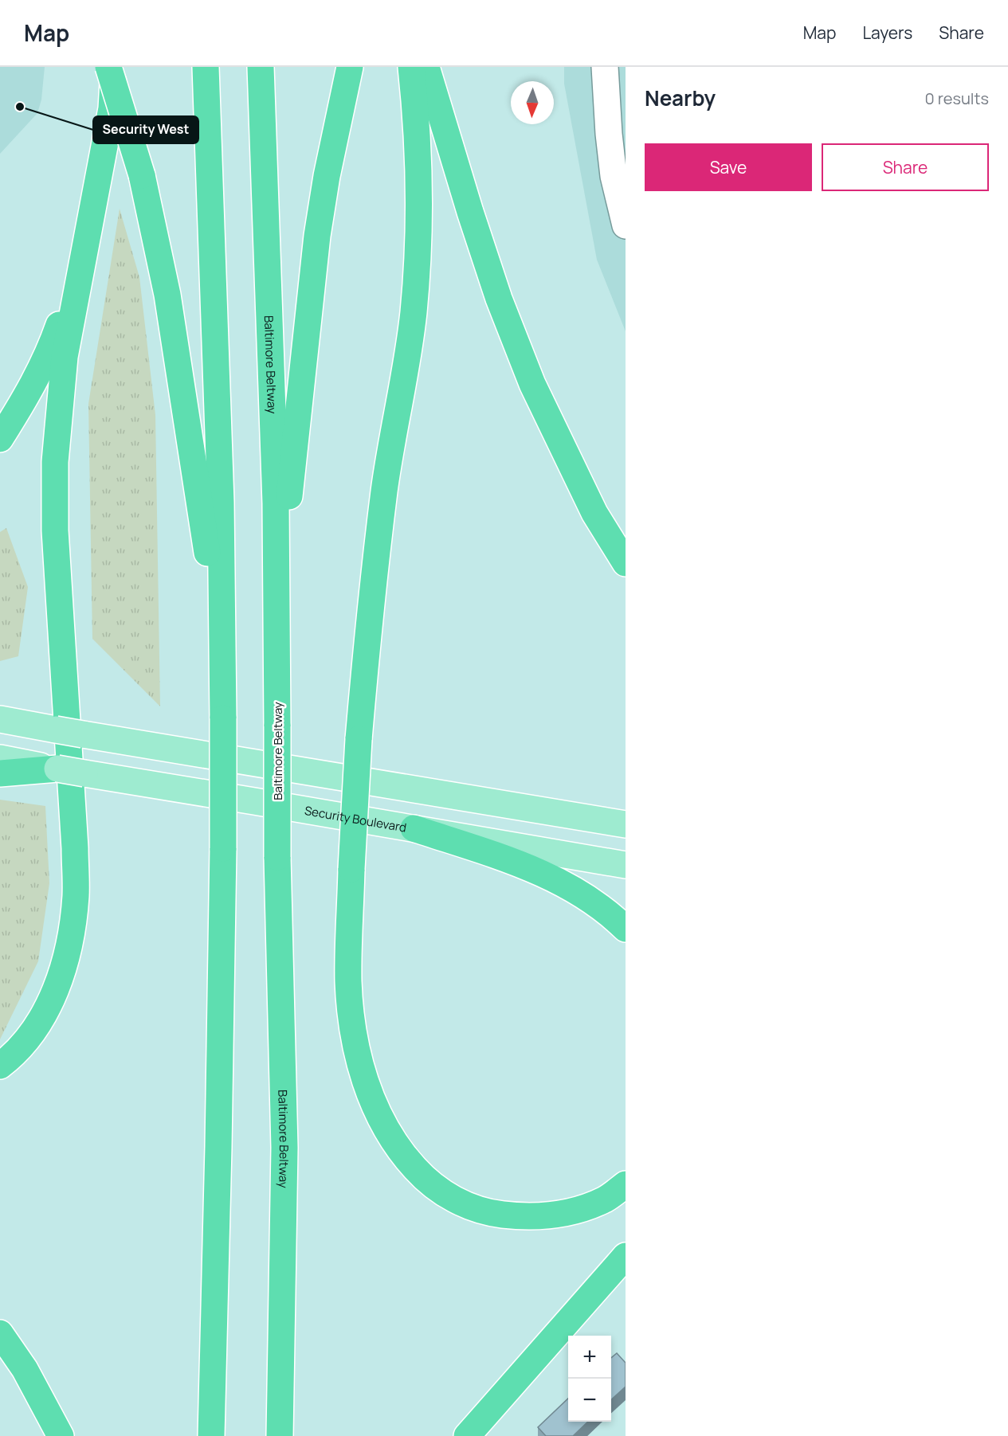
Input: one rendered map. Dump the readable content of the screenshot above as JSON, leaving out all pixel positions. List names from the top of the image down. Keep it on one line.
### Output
{"streets":{"highway":["Baltimore Beltway"],"main road":["Security Boulevard"]},"places":["Security West"],"north":"bottom","page":{"header":"Map","nav":["Map","Layers","Share"],"heading":["Nearby","0 results"],"buttons":["Save","Share"],"map_buttons":["+","−"]}}
